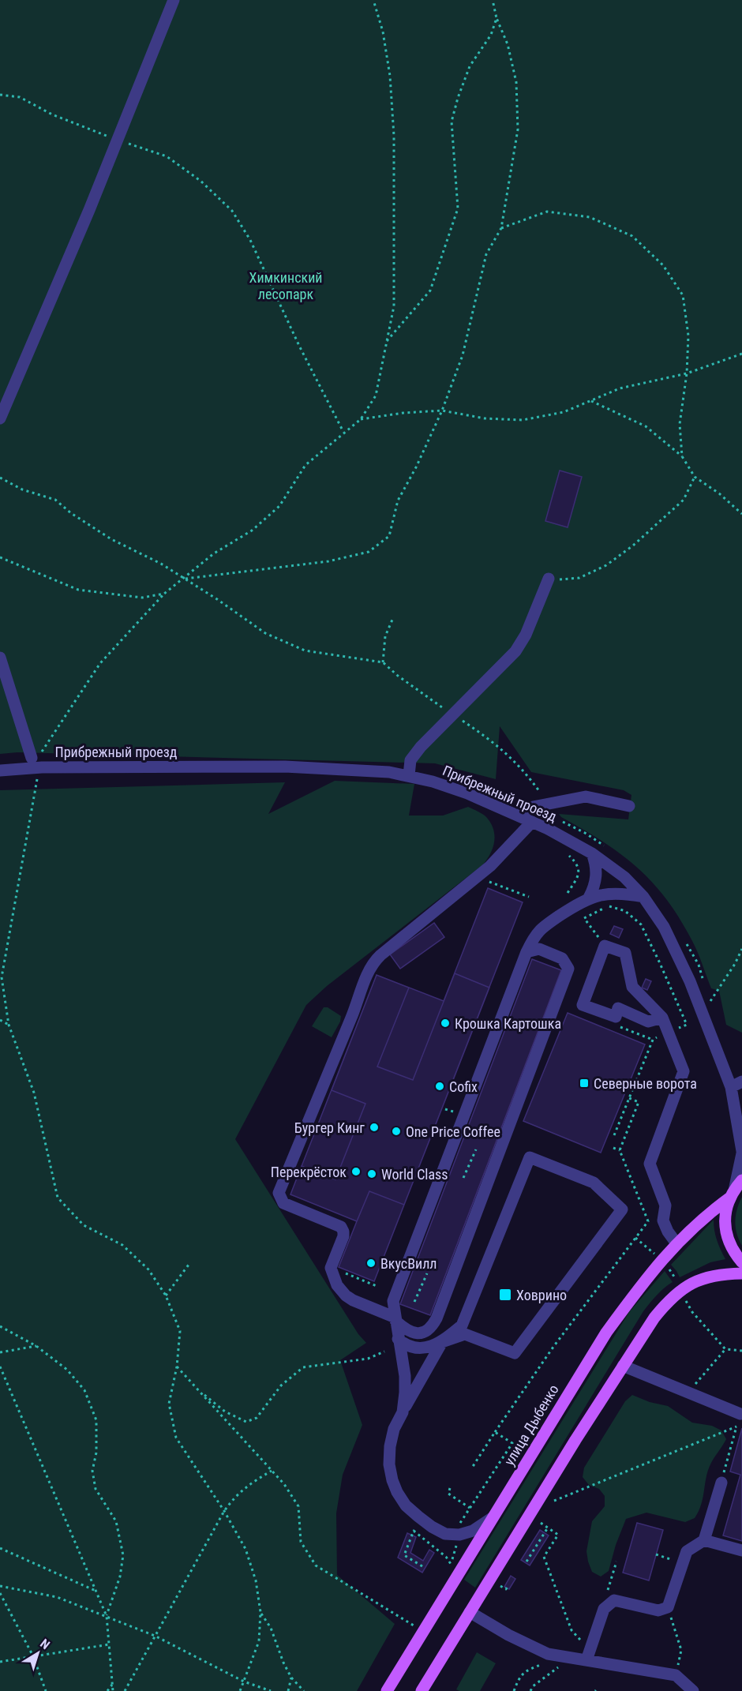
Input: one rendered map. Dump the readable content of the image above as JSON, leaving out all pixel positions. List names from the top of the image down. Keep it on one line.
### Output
{"streets":{"main road":["улица Дыбенко"],"street":["Прибрежный проезд"]},"crossings":[["Прибрежный проезд","улица Дыбенко"]],"parks":["Химкинский лесопарк"],"places":{"other":["Крошка Картошка","Cofix","Бургер Кинг","One Price Coffee","Перекрёсток","World Class","ВкусВилл"],"transit":["Северные ворота","Ховрино"]},"north":"top right"}
